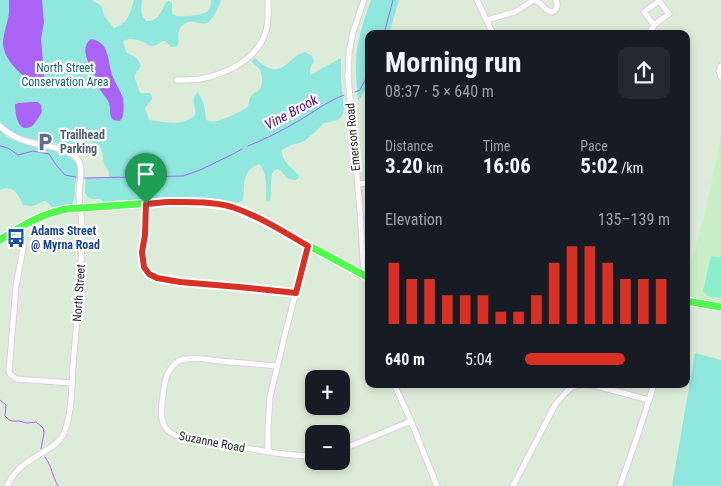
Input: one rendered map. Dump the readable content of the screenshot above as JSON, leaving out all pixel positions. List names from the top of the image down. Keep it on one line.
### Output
{"streets":{"street":["Emerson Road","North Street","Suzanne Road"]},"water":["Vine Brook"],"parks":["North Street Conservation Area"],"places":{"parking":["Trailhead Parking"],"bus stop":["Adams Street @ Myrna Road"]},"page":{"heading":["Morning run","08:37 · 5 × 640 m"],"stats":[["Distance","3.20 km"],["Time","16:06"],["Pace","5:02 /km"]],"chart":["Elevation","135–139 m"],"list":[{"name":"640 m","note":"5:04"}],"map_buttons":["+","−"]}}
